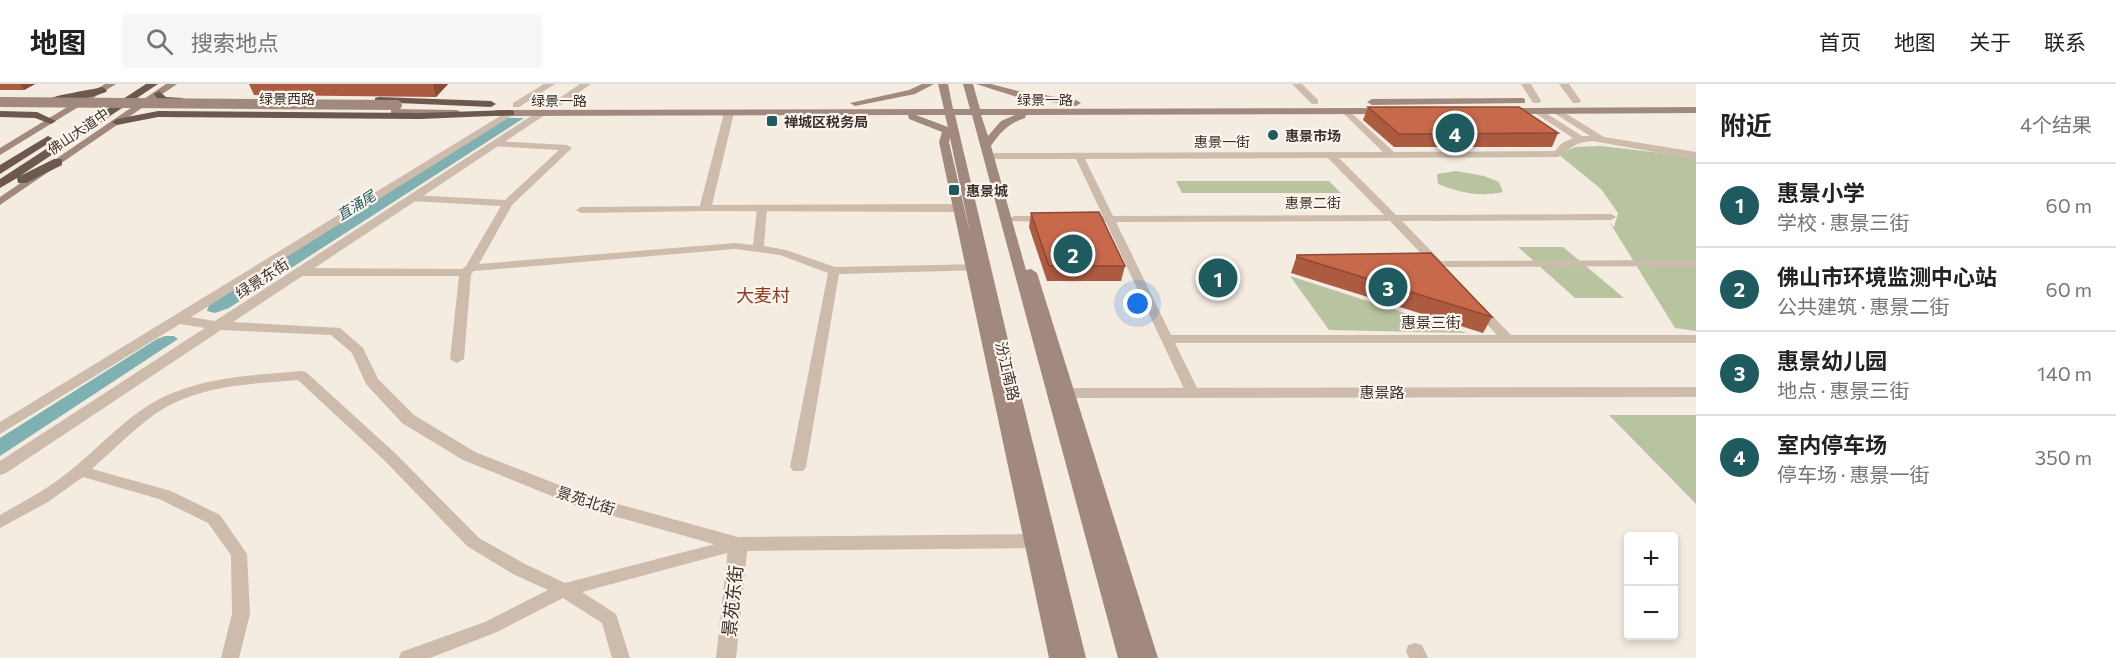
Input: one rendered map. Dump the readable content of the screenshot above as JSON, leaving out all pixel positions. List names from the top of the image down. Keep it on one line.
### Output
{"streets":{"highway":["佛山大道中"],"main road":["绿景西路","绿景一路","汾江南路"],"street":["惠景一街","惠景二街","绿景东街","惠景三街","惠景路","景苑北街","景苑东街"]},"crossings":[["绿景西路","绿景一路"],["绿景一路","绿景东街"],["绿景一路","汾江南路"],["绿景东街","景苑北街"],["汾江南路","景苑北街"],["景苑北街","景苑东街"]],"districts":["大麦村"],"water":["直涌尾"],"places":{"transit":["禅城区税务局","惠景城"],"other":["惠景市场"]},"page":{"header":"地图","search":"搜索地点","nav":["首页","地图","关于","联系"],"heading":["附近","4个结果"],"pins":["4","2","1","3"],"list":[{"mark":"1","name":"惠景小学","note":"学校 · 惠景三街","value":"60 m"},{"mark":"2","name":"佛山市环境监测中心站","note":"公共建筑 · 惠景二街","value":"60 m"},{"mark":"3","name":"惠景幼儿园","note":"地点 · 惠景三街","value":"140 m"},{"mark":"4","name":"室内停车场","note":"停车场 · 惠景一街","value":"350 m"}],"map_buttons":["+","−"]}}
